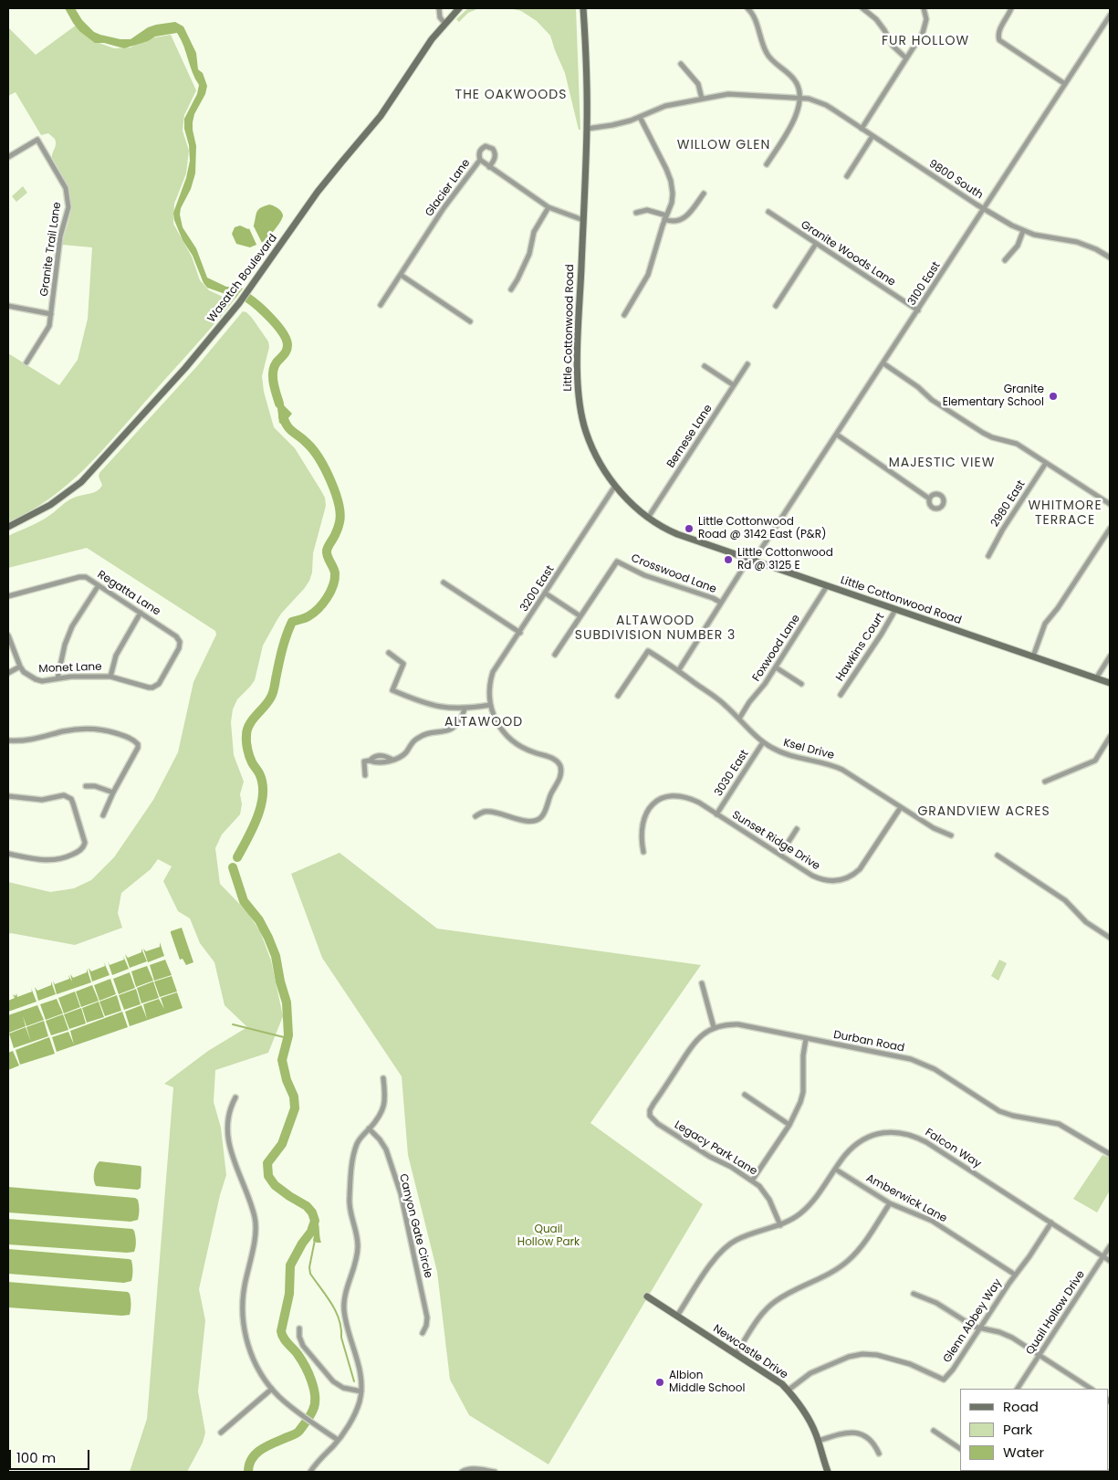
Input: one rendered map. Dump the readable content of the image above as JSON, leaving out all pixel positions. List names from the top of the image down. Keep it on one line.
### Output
{"streets":{"main road":["Wasatch Boulevard","Little Cottonwood Road","Newcastle Drive"],"street":["9800 South","Glacier Lane","Granite Trail Lane","Granite Woods Lane","3100 East","Bernese Lane","2980 East","Crosswood Lane","3200 East","Regatta Lane","Hawkins Court","Foxwood Lane","Monet Lane","Ksel Drive","3030 East","Sunset Ridge Drive","Durban Road","Legacy Park Lane","Falcon Way","Amberwick Lane","Canyon Gate Circle","Quail Hollow Drive","Glenn Abbey Way"]},"crossings":[["9800 South","3100 East"],["9800 South","Little Cottonwood Road"],["Glacier Lane","Little Cottonwood Road"],["Granite Woods Lane","3100 East"],["3100 East","Little Cottonwood Road"],["3100 East","Crosswood Lane"],["3100 East","Ksel Drive"],["Little Cottonwood Road","Bernese Lane"],["Little Cottonwood Road","3200 East"],["Little Cottonwood Road","Hawkins Court"],["Little Cottonwood Road","Foxwood Lane"],["Regatta Lane","Monet Lane"],["Foxwood Lane","Ksel Drive"],["Ksel Drive","3030 East"],["Ksel Drive","Sunset Ridge Drive"],["3030 East","Sunset Ridge Drive"],["Durban Road","Legacy Park Lane"],["Legacy Park Lane","Falcon Way"],["Falcon Way","Amberwick Lane"],["Falcon Way","Quail Hollow Drive"],["Falcon Way","Glenn Abbey Way"],["Falcon Way","Newcastle Drive"],["Amberwick Lane","Glenn Abbey Way"],["Glenn Abbey Way","Newcastle Drive"]],"districts":["FUR HOLLOW","THE OAKWOODS","WILLOW GLEN","MAJESTIC VIEW","WHITMORE TERRACE","ALTAWOOD SUBDIVISION NUMBER 3","ALTAWOOD","GRANDVIEW ACRES"],"parks":["Quail Hollow Park"],"places":["Granite Elementary School","Little Cottonwood Road @ 3142 East (P&R)","Little Cottonwood Rd @ 3125 E","Albion Middle School"],"legend":["Road","Park","Water"],"scale_bar":"100 m"}
